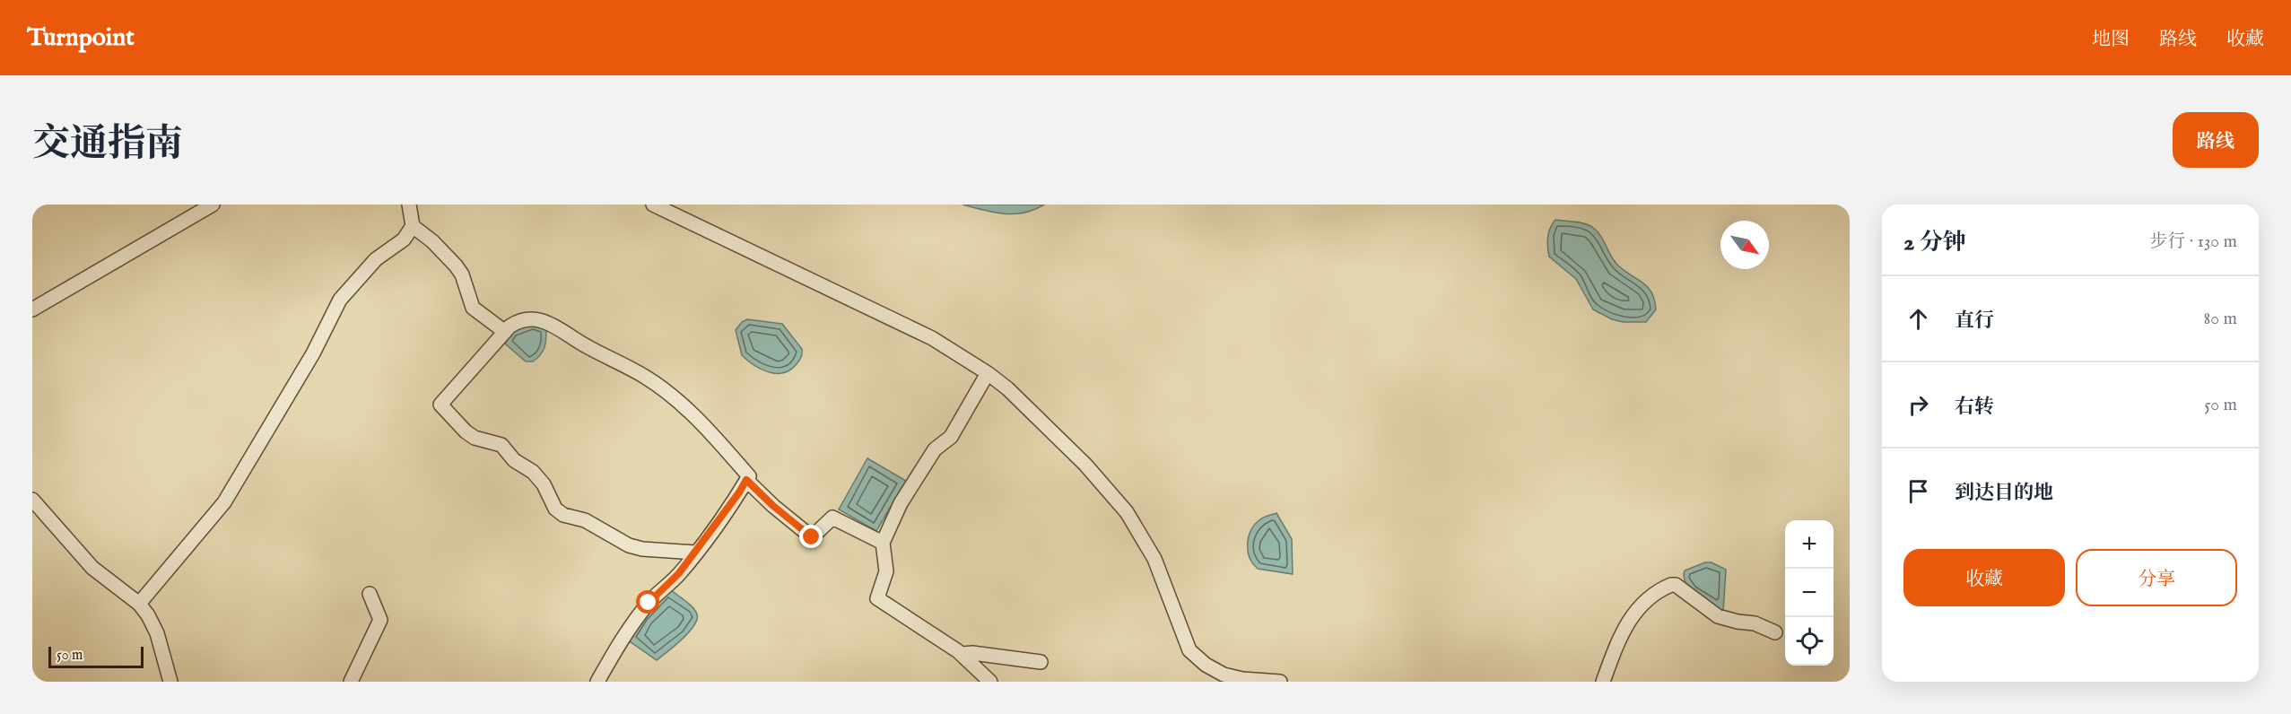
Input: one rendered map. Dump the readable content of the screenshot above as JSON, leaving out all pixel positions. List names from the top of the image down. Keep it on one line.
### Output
{"scale_bar":"50 m","north":"bottom right","page":{"header":"Turnpoint","nav":["地图","路线","收藏"],"title":"交通指南","buttons":["路线",["收藏","分享"]],"heading":["2 分钟","步行 · 130 m"],"list":[["直行","80 m"],["右转","50 m"],"到达目的地"],"map_buttons":["+","−"],"scale":"50 m"}}
